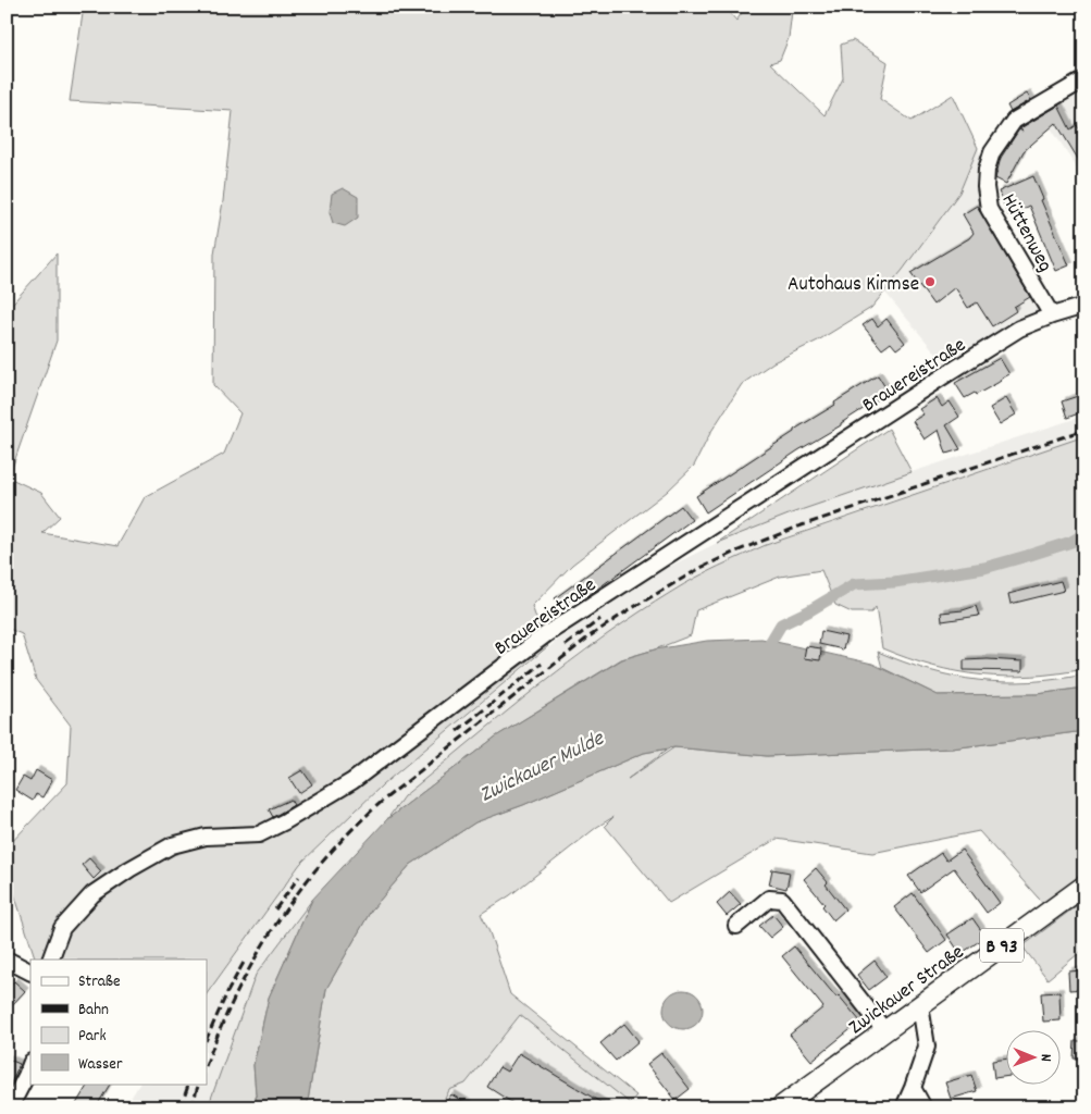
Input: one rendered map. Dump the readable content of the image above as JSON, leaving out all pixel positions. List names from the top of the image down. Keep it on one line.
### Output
{"streets":{"main road":["B 93","Zwickauer Straße"],"street":["Hüttenweg","Brauereistraße"]},"crossings":[["Hüttenweg","Brauereistraße"]],"water":["Zwickauer Mulde"],"places":["Autohaus Kirmse"],"legend":["Straße","Bahn","Park","Wasser"],"north":"right"}
